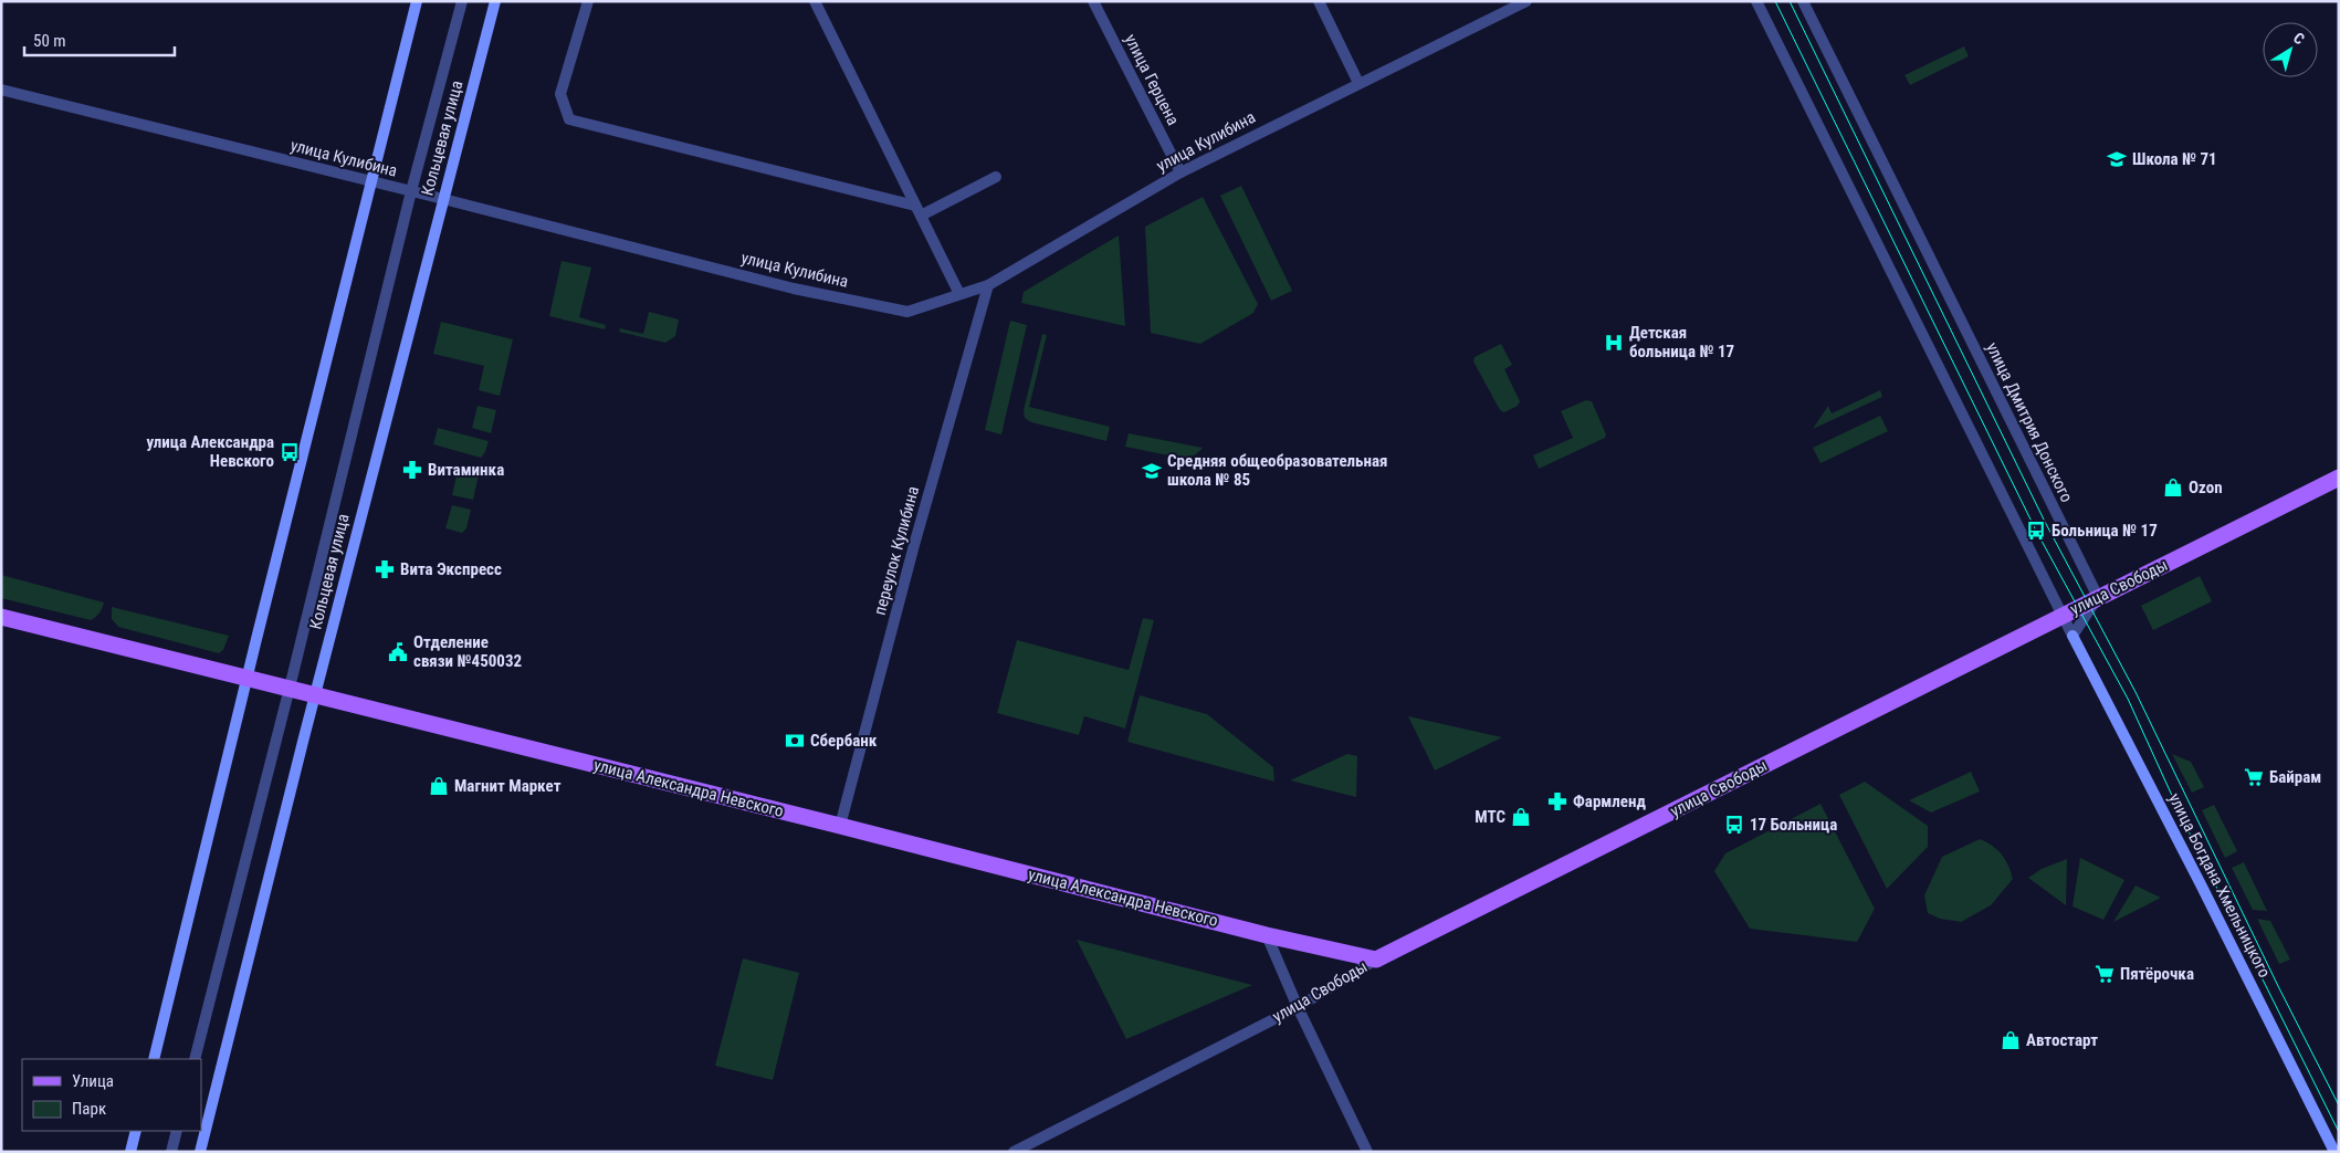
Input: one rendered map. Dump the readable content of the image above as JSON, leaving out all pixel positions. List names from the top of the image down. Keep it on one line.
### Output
{"streets":{"main road":["Кольцевая улица","улица Свободы","улица Александра Невского","улица Богдана Хмельницкого"],"street":["улица Герцена","улица Кулибина","улица Дмитрия Донского","переулок Кулибина"]},"crossings":[["улица Герцена","улица Кулибина"],["Кольцевая улица","улица Кулибина"],["Кольцевая улица","улица Александра Невского"],["улица Кулибина","переулок Кулибина"],["улица Дмитрия Донского","улица Свободы"],["переулок Кулибина","улица Александра Невского"],["улица Свободы","улица Александра Невского"]],"places":{"school or university":["Школа № 71","Средняя общеобразовательная школа № 85"],"hospital":["Детская больница № 17"],"bus stop":["улица Александра Невского","Больница № 17","17 Больница"],"pharmacy":["Витаминка","Вита Экспресс","Фармленд"],"shop":["Ozon","Магнит Маркет","МТС","Автостарт"],"public building":["Отделение связи №450032"],"bank":["Сбербанк"],"supermarket":["Байрам","Пятёрочка"]},"legend":["Улица","Парк"],"scale_bar":"50 m","north":"top right"}
